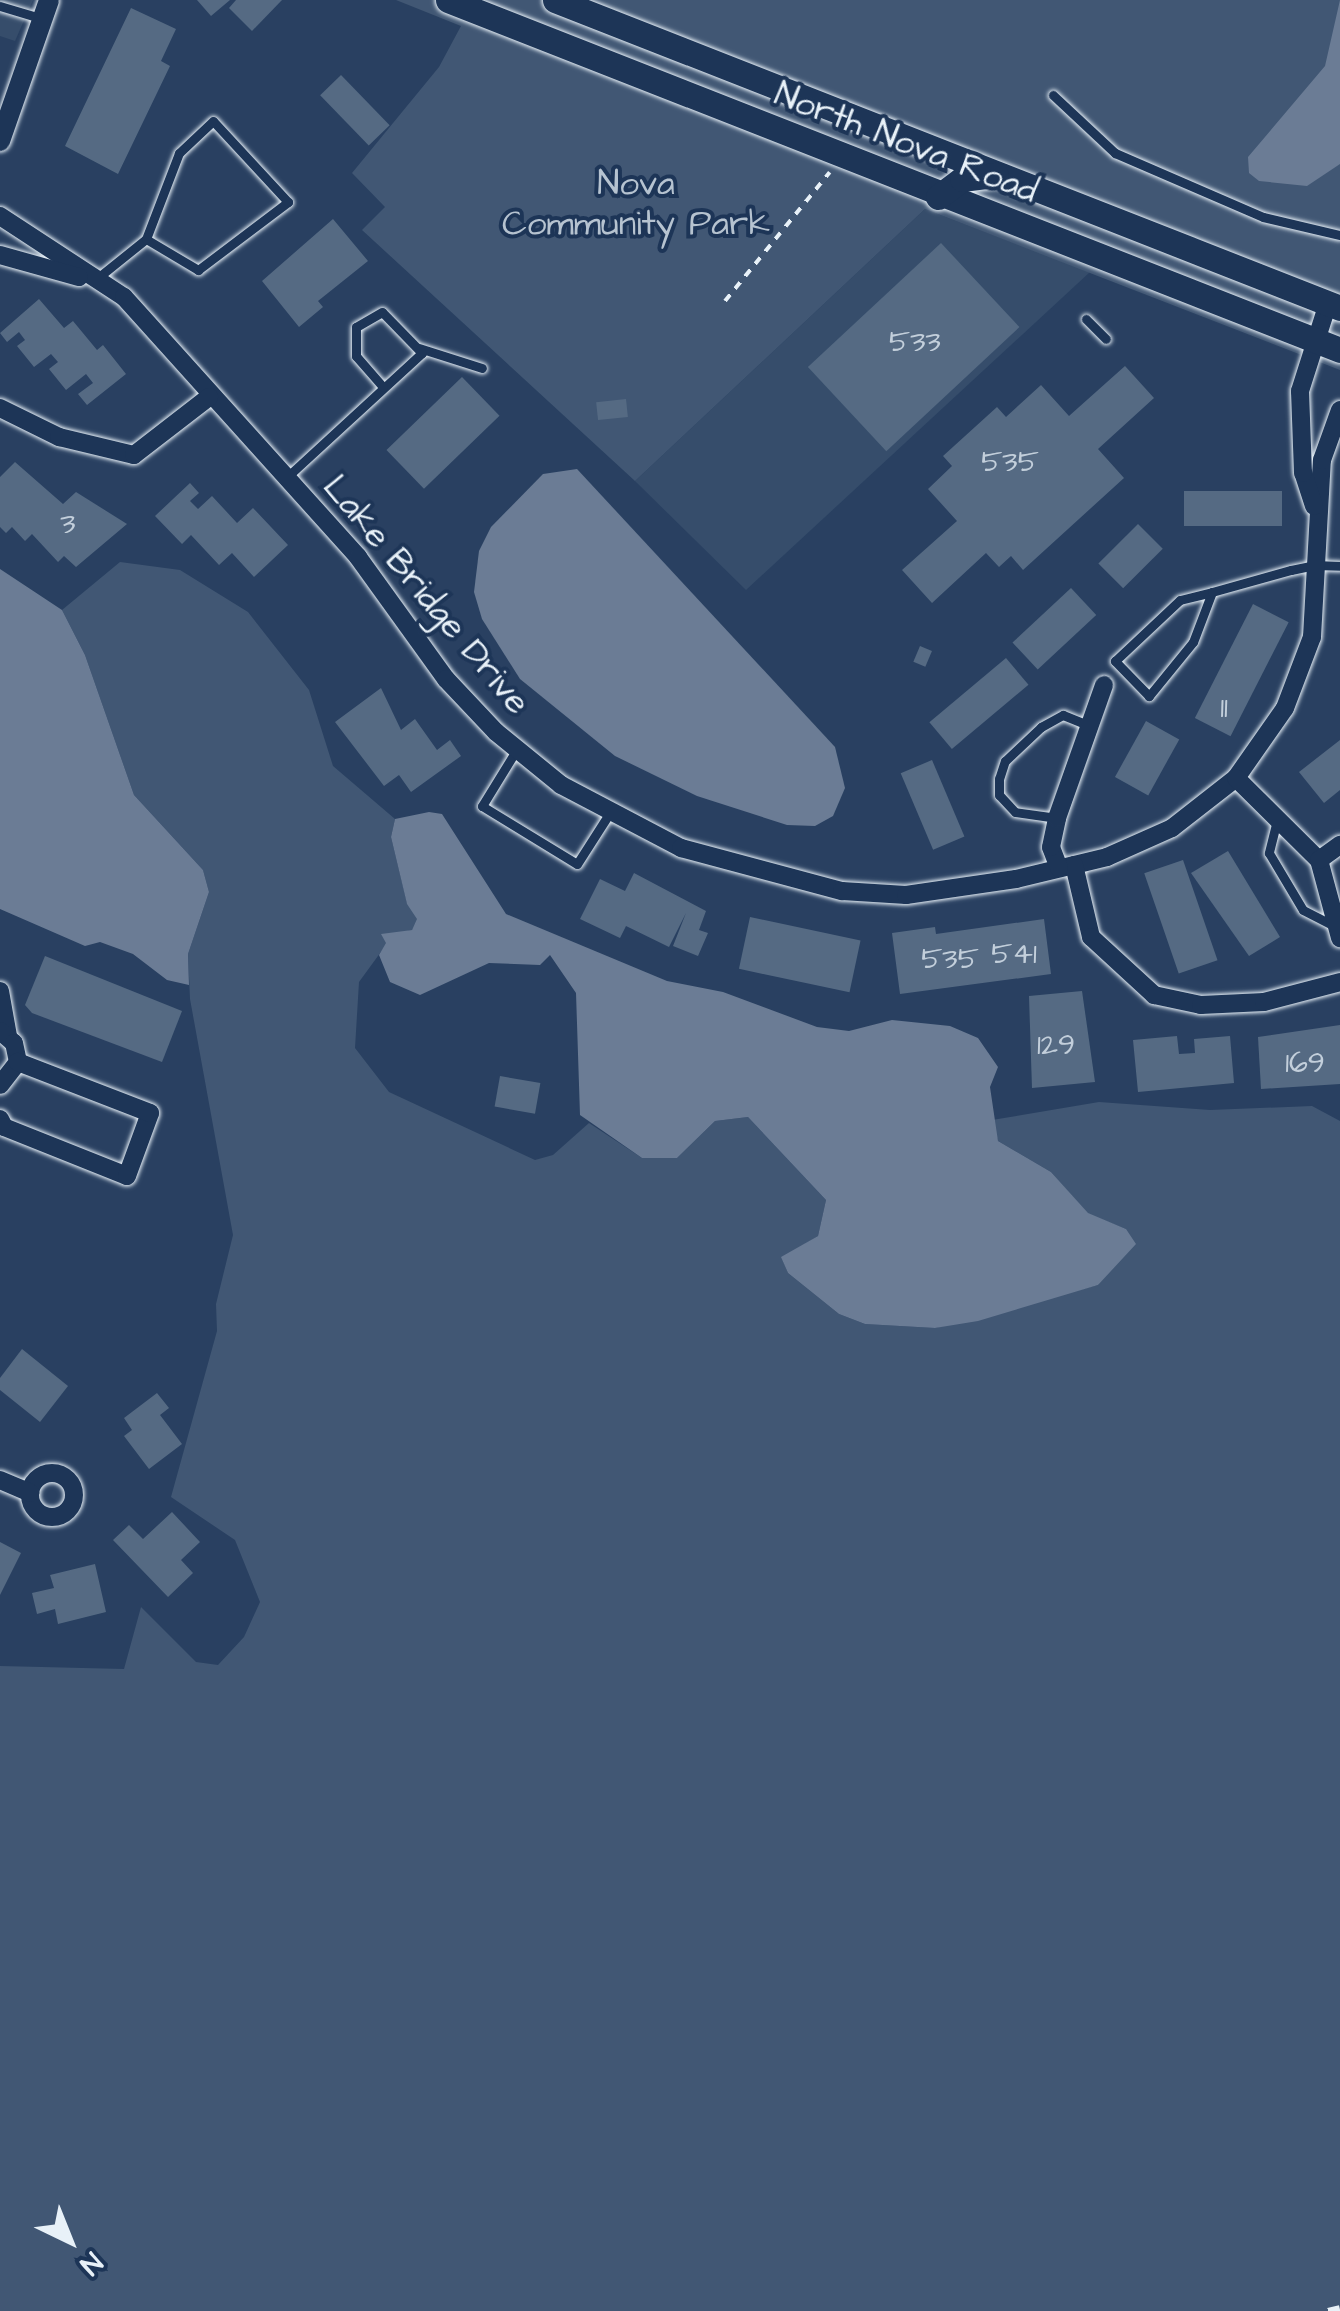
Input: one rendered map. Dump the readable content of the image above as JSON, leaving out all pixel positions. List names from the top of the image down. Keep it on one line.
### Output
{"streets":{"main road":["North Nova Road"],"street":["Lake Bridge Drive"]},"parks":["Nova Community Park"],"house_numbers":["533","535","3","11","541","535","129","169"],"north":"bottom right"}
